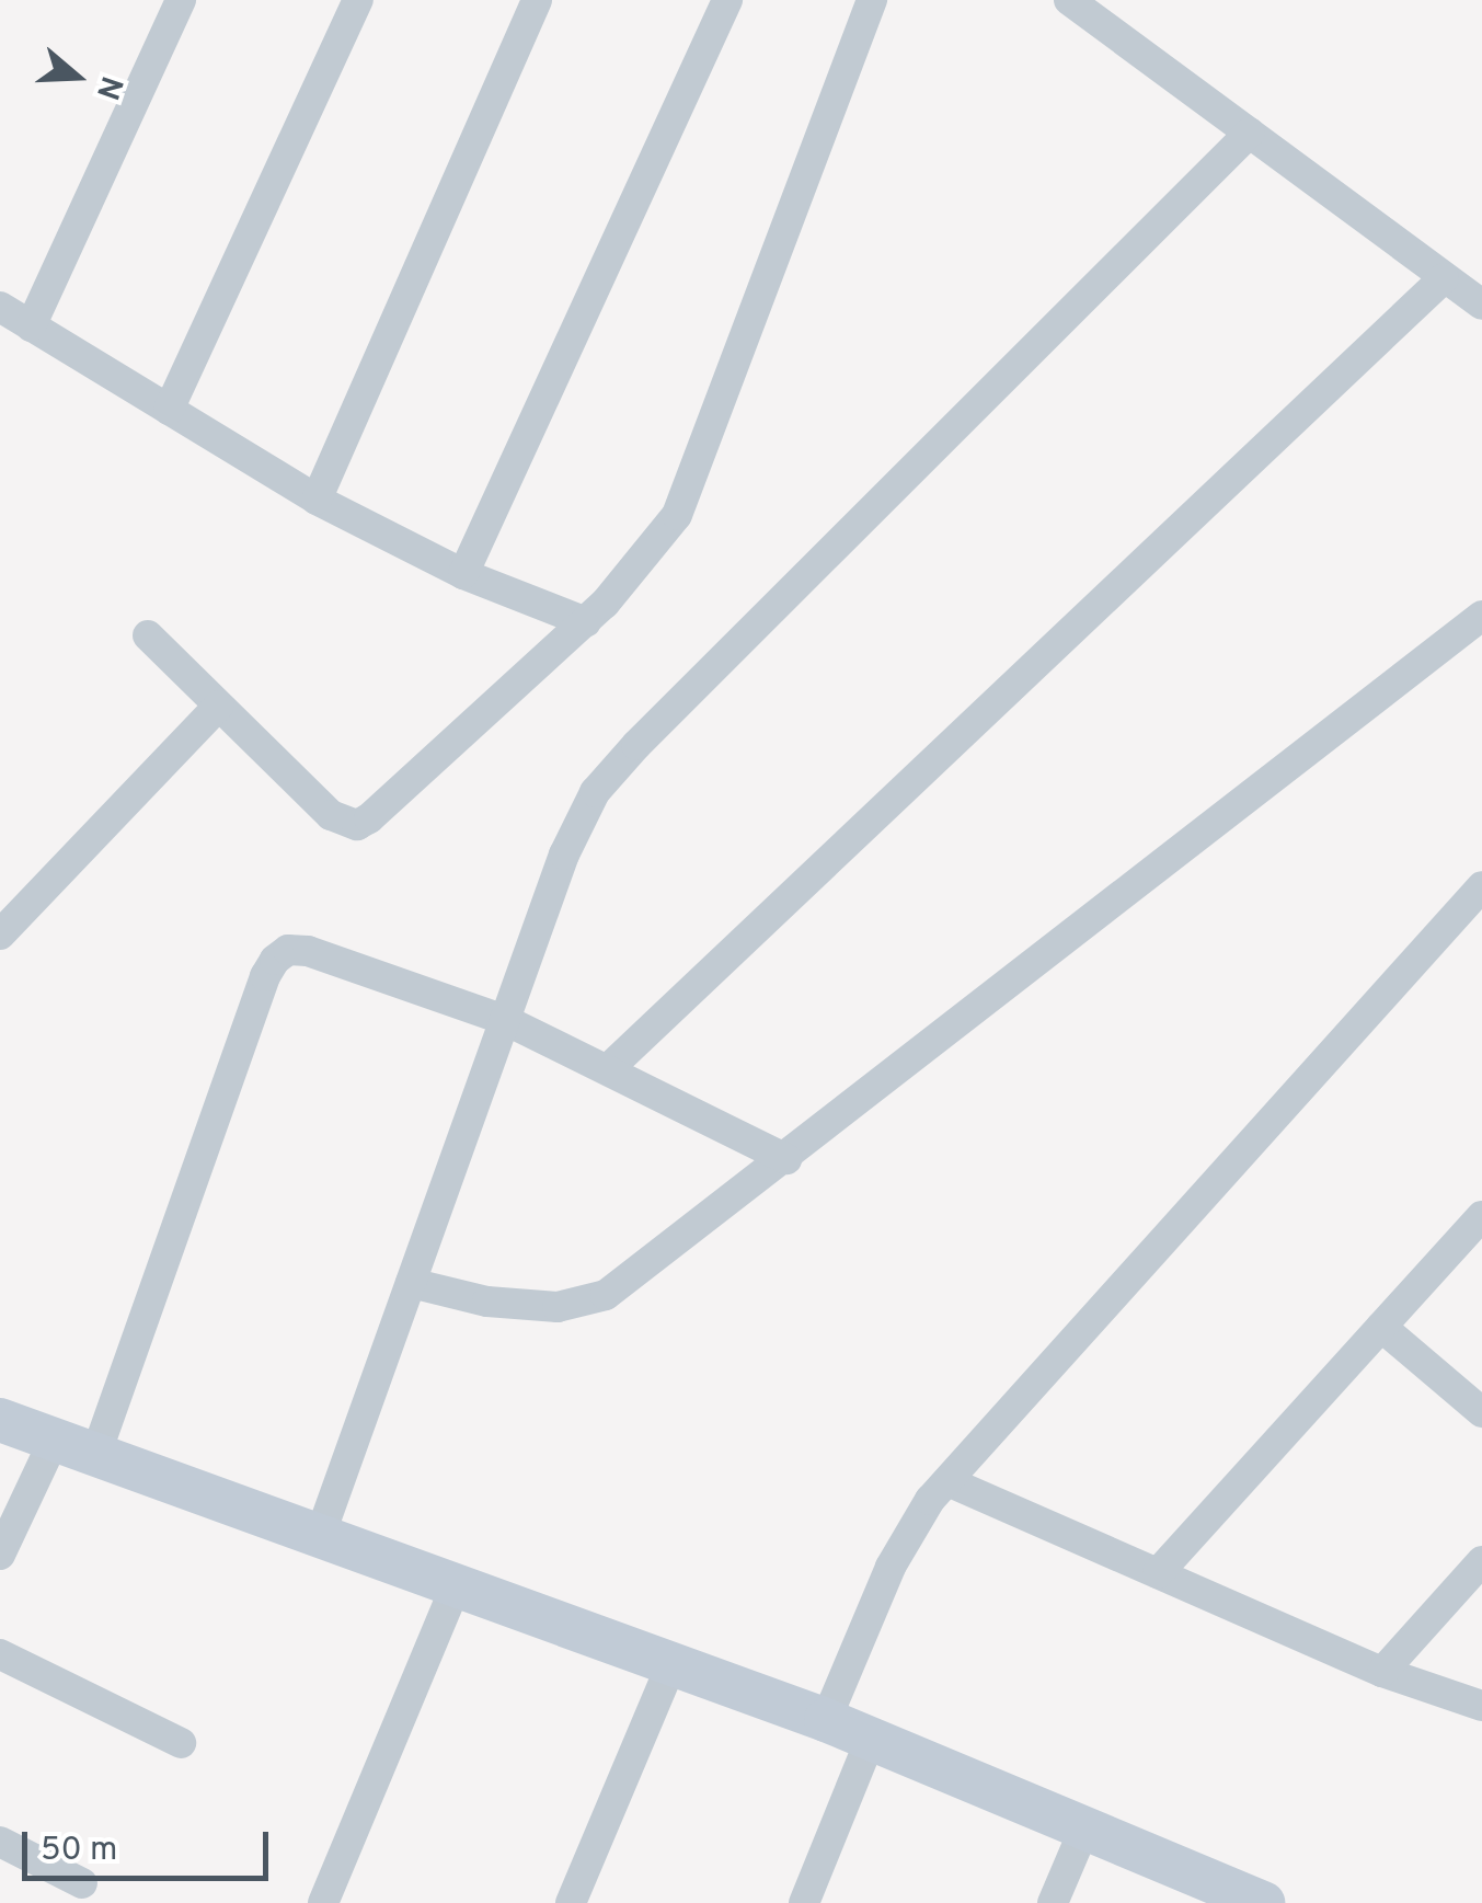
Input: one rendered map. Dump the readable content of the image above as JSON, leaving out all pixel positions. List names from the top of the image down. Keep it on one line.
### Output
{"scale_bar":"50 m","north":"right"}
